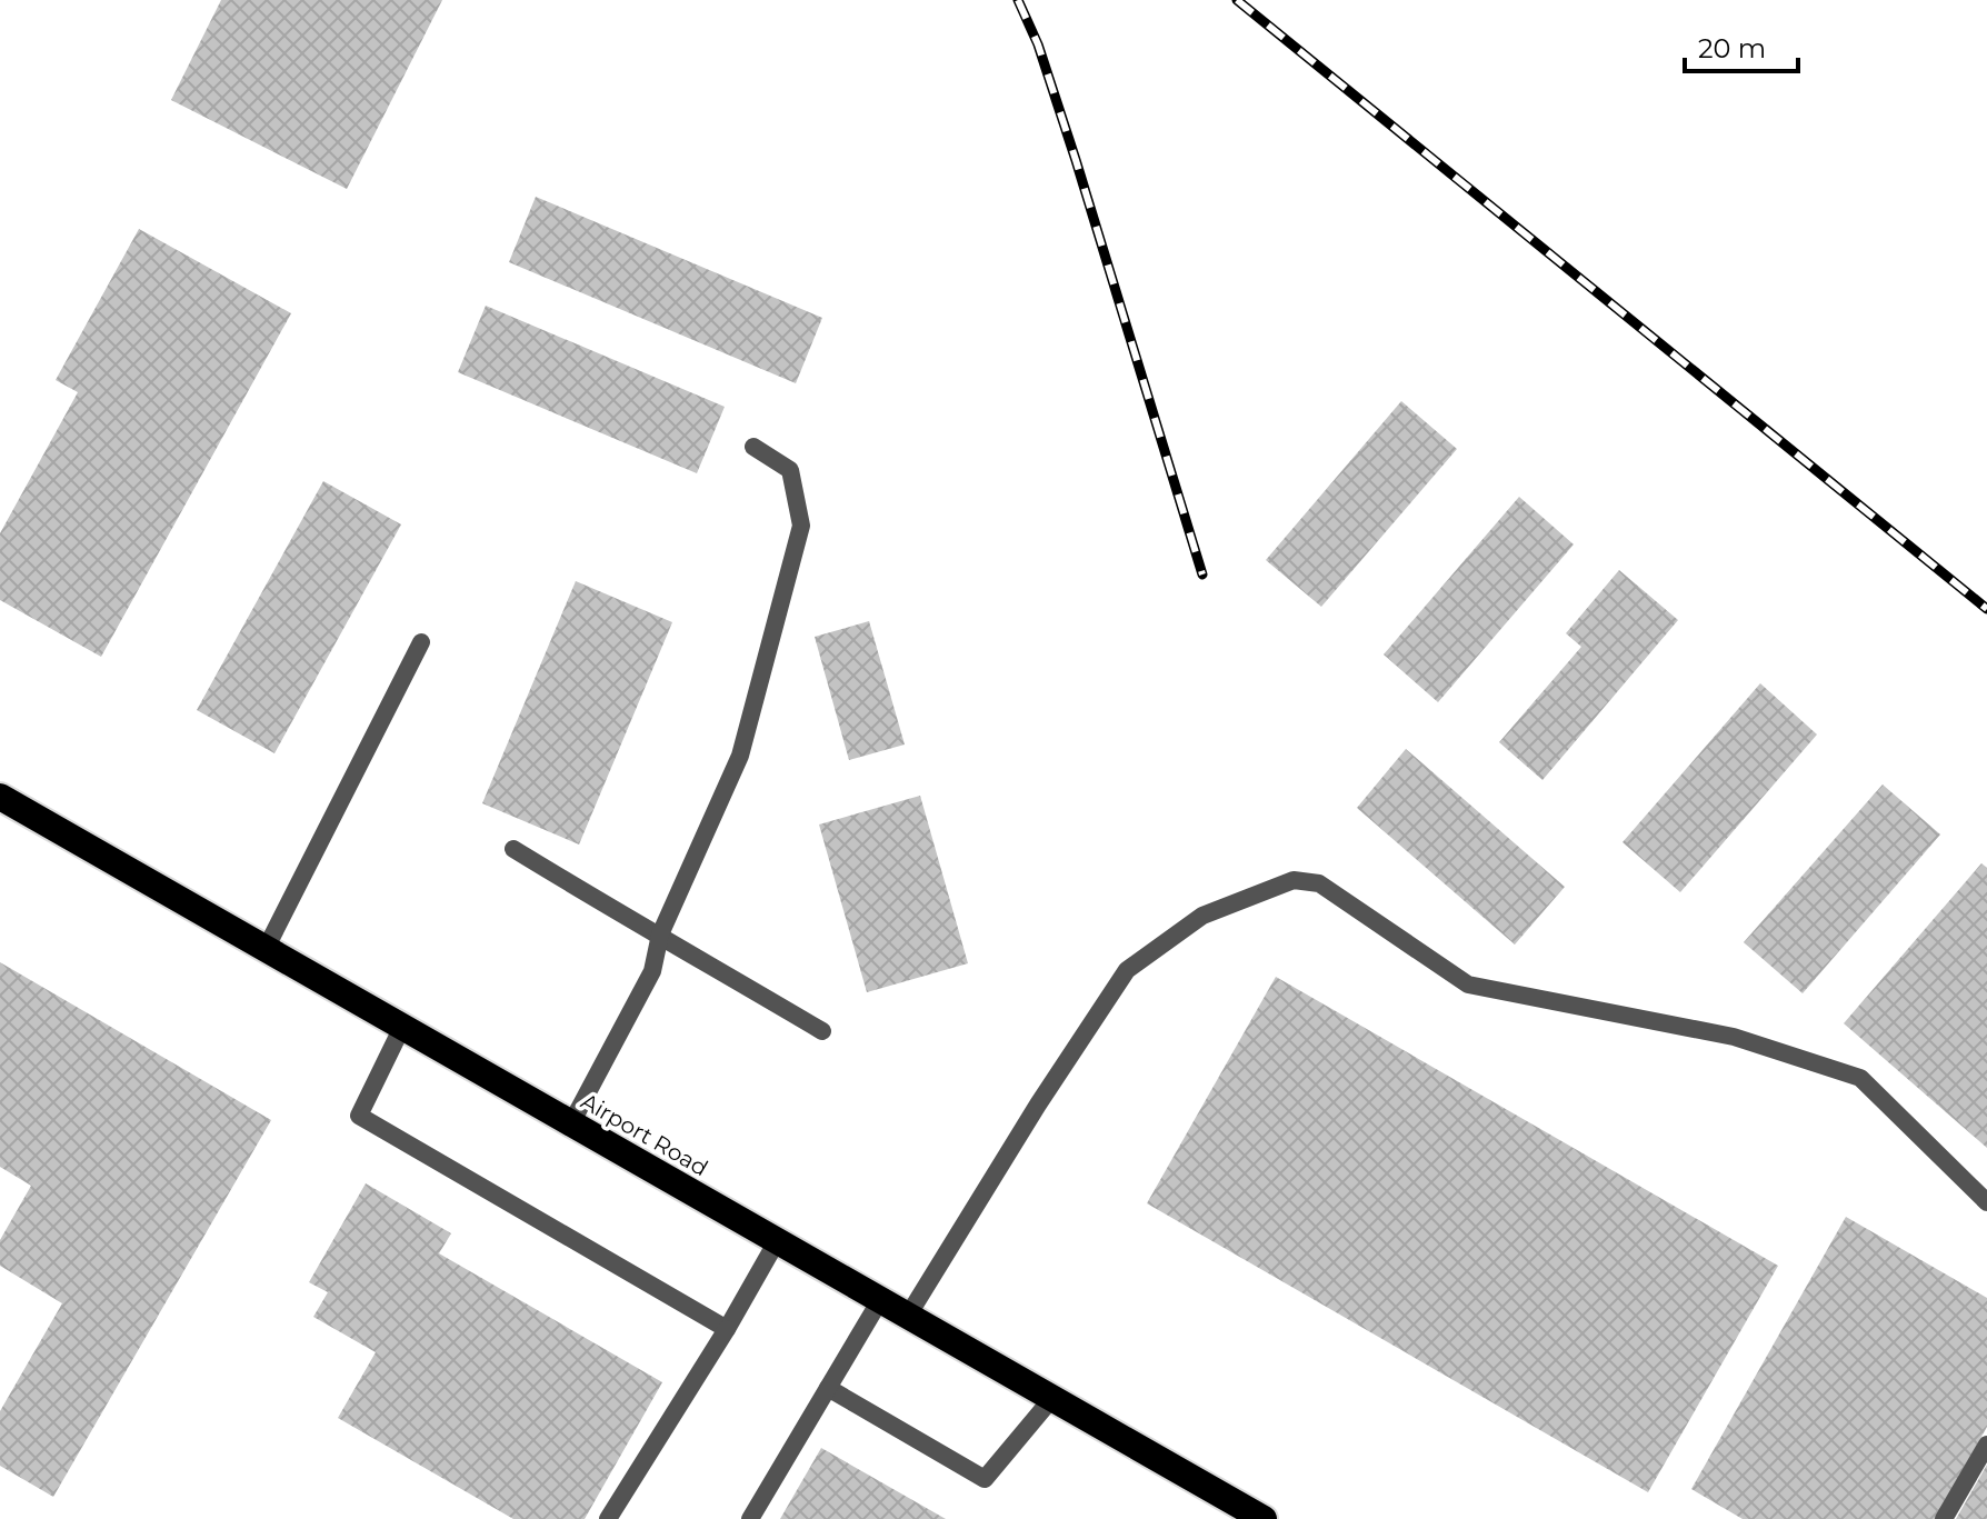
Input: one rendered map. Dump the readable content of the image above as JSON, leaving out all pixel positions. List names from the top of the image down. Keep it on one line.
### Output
{"streets":{"highway":["Airport Road"]},"scale_bar":"20 m"}
